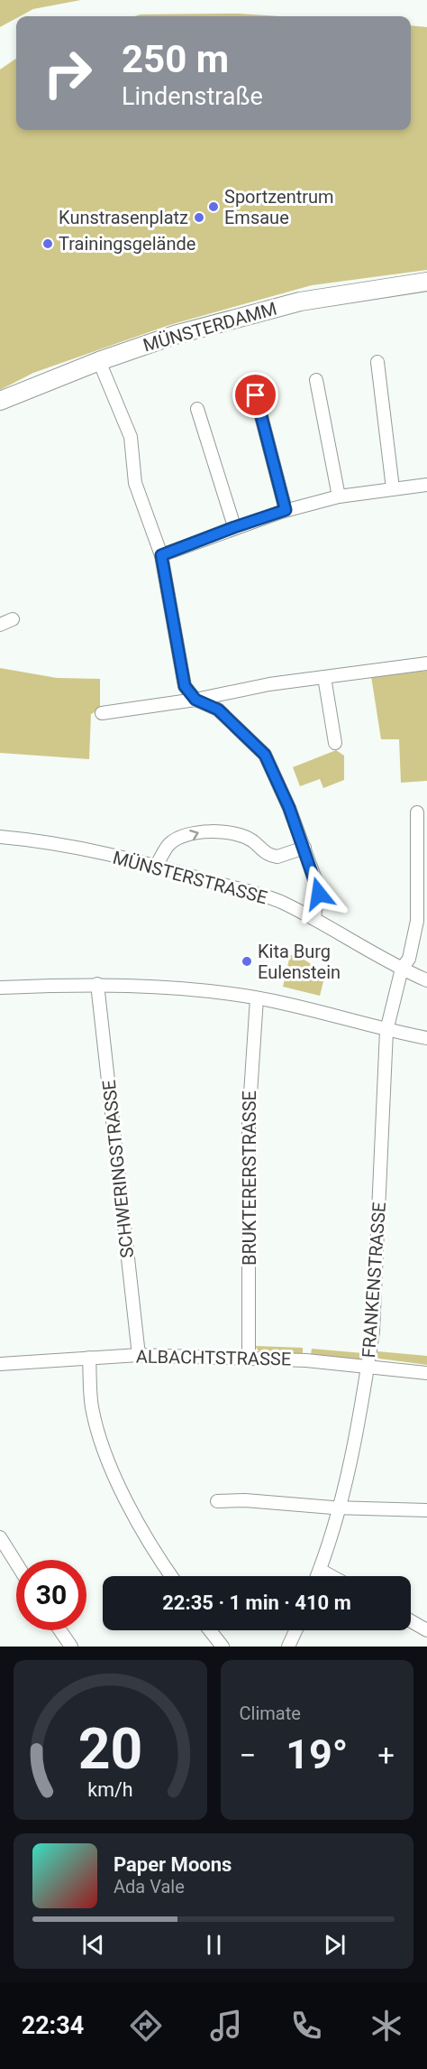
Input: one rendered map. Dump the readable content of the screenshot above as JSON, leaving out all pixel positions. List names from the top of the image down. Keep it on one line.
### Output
{"streets":{"main road":["MÜNSTERDAMM"],"street":["MÜNSTERSTRASSE","SCHWERINGSTRASSE","BRUKTERERSTRASSE","FRANKENSTRASSE","ALBACHTSTRASSE"]},"crossings":[["MÜNSTERSTRASSE","FRANKENSTRASSE"],["SCHWERINGSTRASSE","ALBACHTSTRASSE"],["BRUKTERERSTRASSE","ALBACHTSTRASSE"],["FRANKENSTRASSE","ALBACHTSTRASSE"]],"places":["Sportzentrum Emsaue","Kunstrasenplatz","Trainingsgelände","Kita Burg Eulenstein"],"page":{"turn":["250 m","Lindenstraße"],"limit":"30","trip":"22:35 · 1 min · 410 m","tile":"Climate","heat":["−","19°","+"],"song":["Paper Moons","Ada Vale"],"tabs":"22:34","gauge":["20","km/h"]}}
